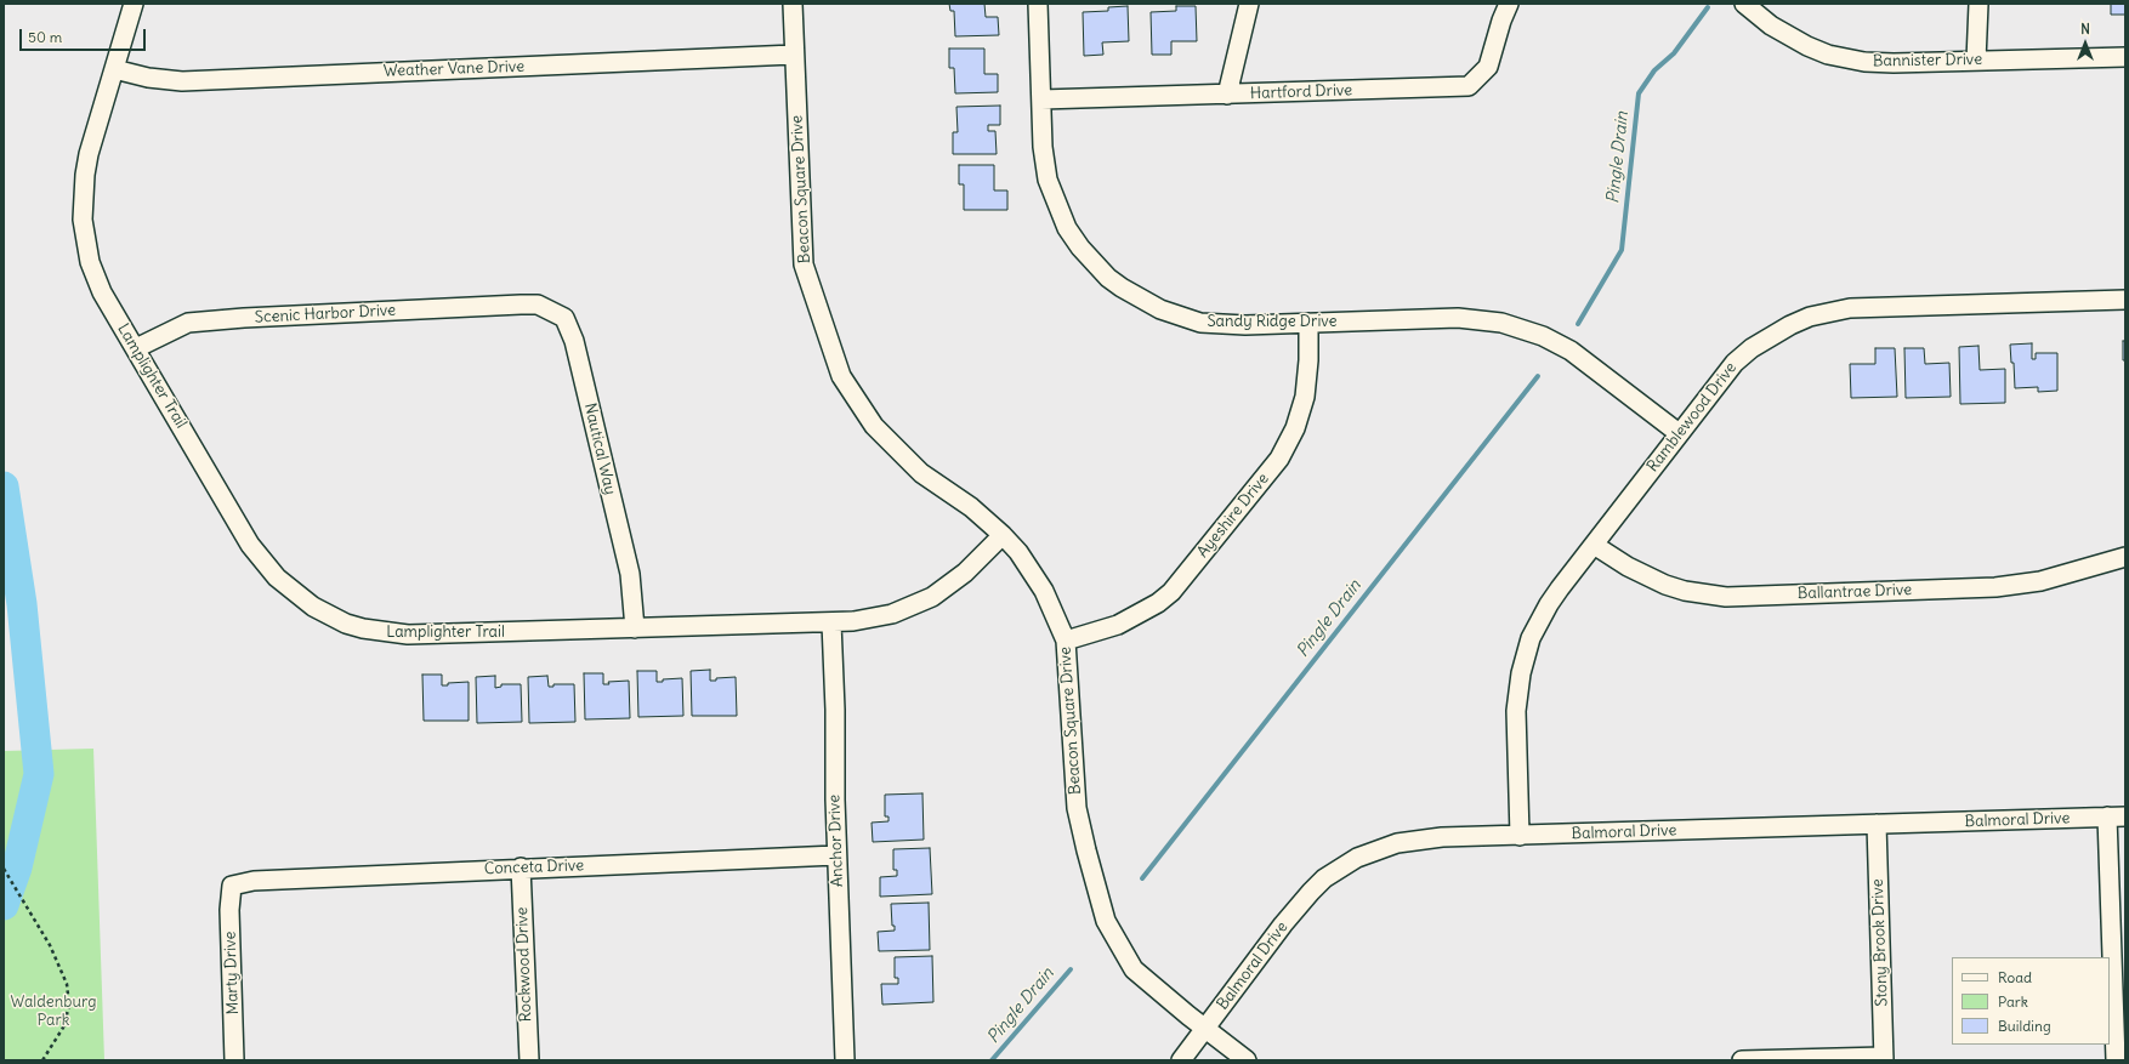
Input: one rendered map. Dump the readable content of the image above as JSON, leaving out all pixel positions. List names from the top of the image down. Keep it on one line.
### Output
{"streets":{"street":["Bannister Drive","Weather Vane Drive","Hartford Drive","Beacon Square Drive","Scenic Harbor Drive","Sandy Ridge Drive","Lamplighter Trail","Ramblewood Drive","Nautical Way","Ayeshire Drive","Ballantrae Drive","Balmoral Drive","Anchor Drive","Conceta Drive","Stony Brook Drive","Rockwood Drive","Marty Drive"]},"crossings":[["Weather Vane Drive","Beacon Square Drive"],["Weather Vane Drive","Lamplighter Trail"],["Hartford Drive","Sandy Ridge Drive"],["Beacon Square Drive","Lamplighter Trail"],["Beacon Square Drive","Ayeshire Drive"],["Beacon Square Drive","Balmoral Drive"],["Scenic Harbor Drive","Lamplighter Trail"],["Scenic Harbor Drive","Nautical Way"],["Sandy Ridge Drive","Ramblewood Drive"],["Sandy Ridge Drive","Ayeshire Drive"],["Lamplighter Trail","Nautical Way"],["Lamplighter Trail","Anchor Drive"],["Ramblewood Drive","Ballantrae Drive"],["Ramblewood Drive","Balmoral Drive"],["Balmoral Drive","Stony Brook Drive"],["Anchor Drive","Conceta Drive"],["Conceta Drive","Rockwood Drive"],["Conceta Drive","Marty Drive"]],"water":["Pingle Drain"],"parks":["Waldenburg Park"],"legend":["Road","Park","Building"],"scale_bar":"50 m","north":"top"}
